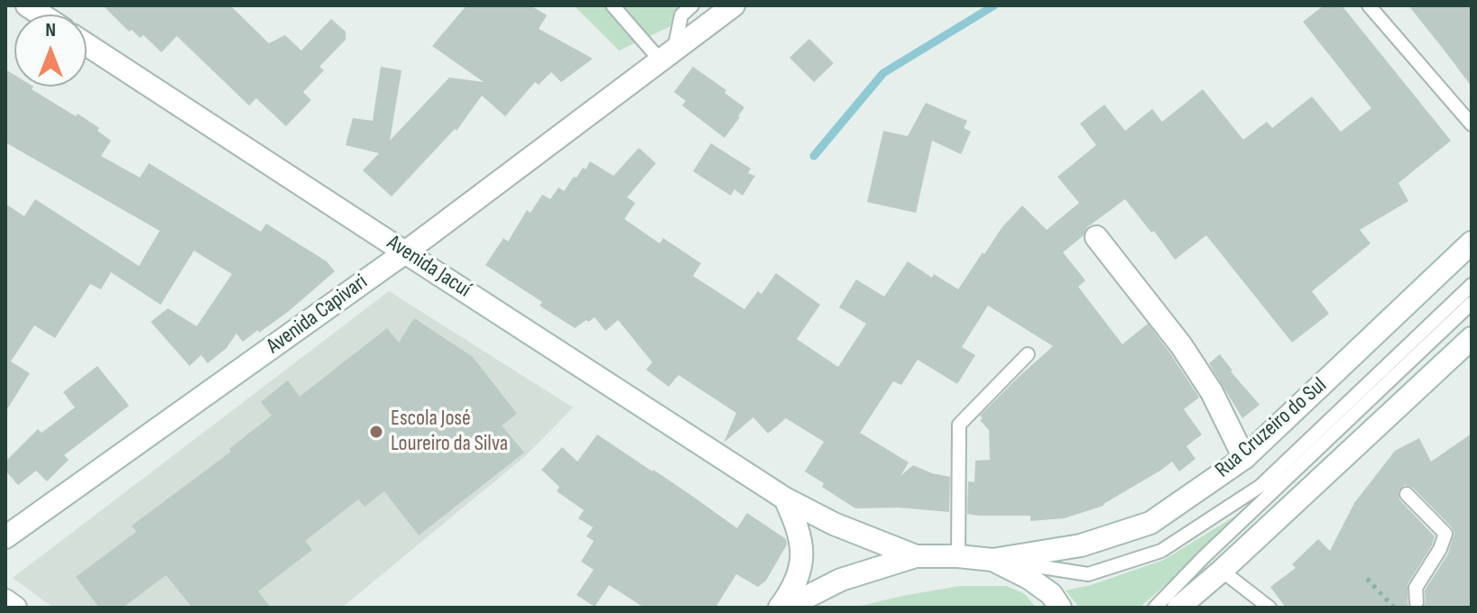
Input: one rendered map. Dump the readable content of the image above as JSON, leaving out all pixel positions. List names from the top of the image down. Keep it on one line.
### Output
{"streets":{"street":["Avenida Jacuí","Avenida Capivari","Rua Cruzeiro do Sul"]},"crossings":[["Avenida Jacuí","Avenida Capivari"]],"places":["Escola José Loureiro da Silva"],"north":"top"}
